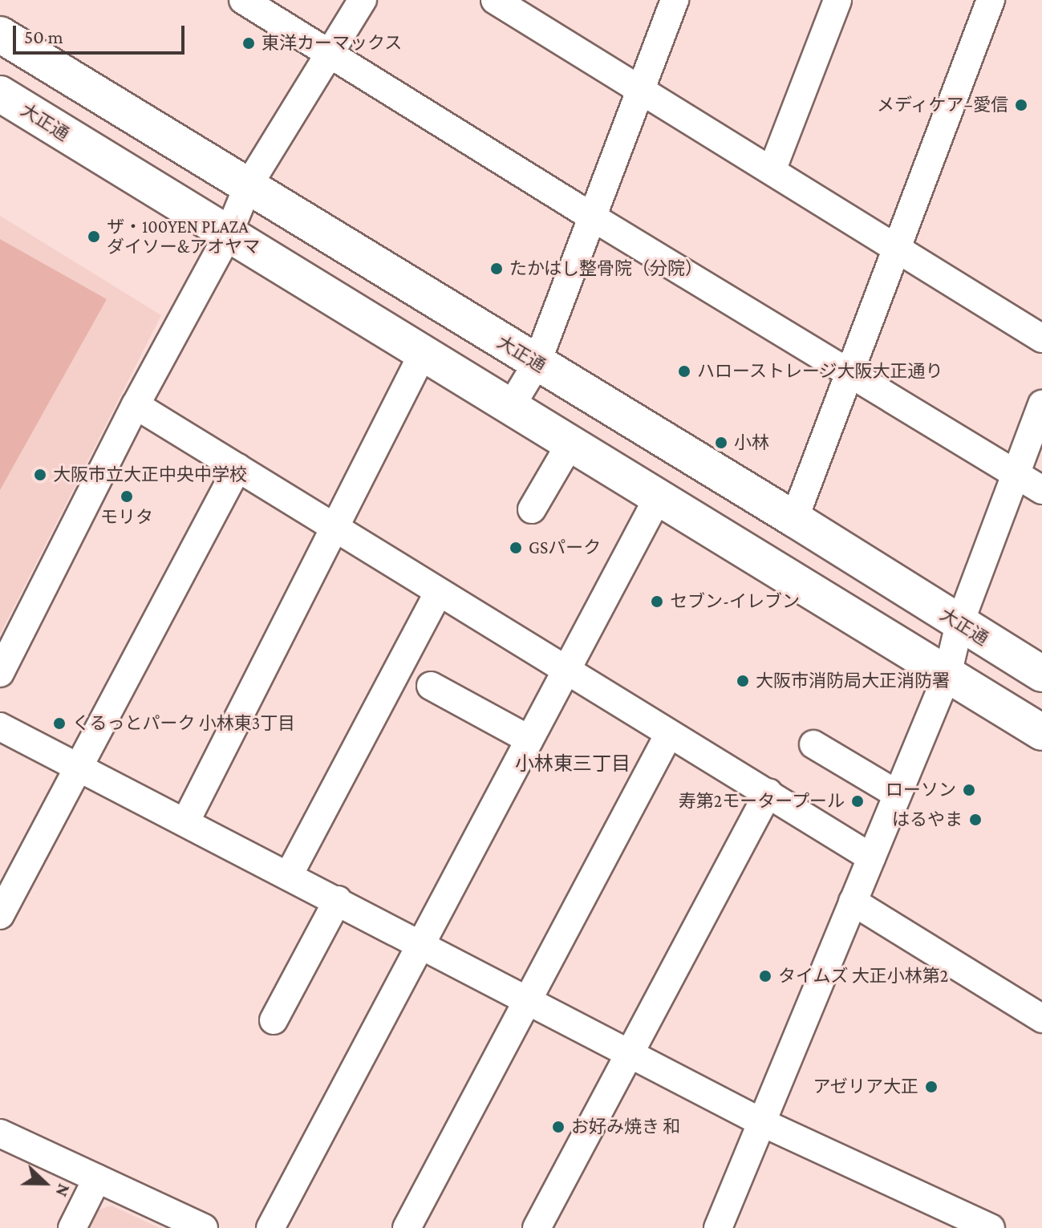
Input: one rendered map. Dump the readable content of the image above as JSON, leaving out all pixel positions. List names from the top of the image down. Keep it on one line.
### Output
{"streets":{"main road":["大正通"]},"districts":["小林東三丁目"],"places":["東洋カーマックス","メディケア−愛信","ザ・100YEN PLAZA ダイソー&アオヤマ","たかはし整骨院（分院）","ハローストレージ大阪大正通り","小林","大阪市立大正中央中学校","モリタ","GSパーク","セブン-イレブン","大阪市消防局大正消防署","くるっとパーク 小林東3丁目","ローソン","寿第2モータープール","はるやま","タイムズ 大正小林第2","アゼリア大正","お好み焼き 和"],"scale_bar":"50 m","north":"right"}
